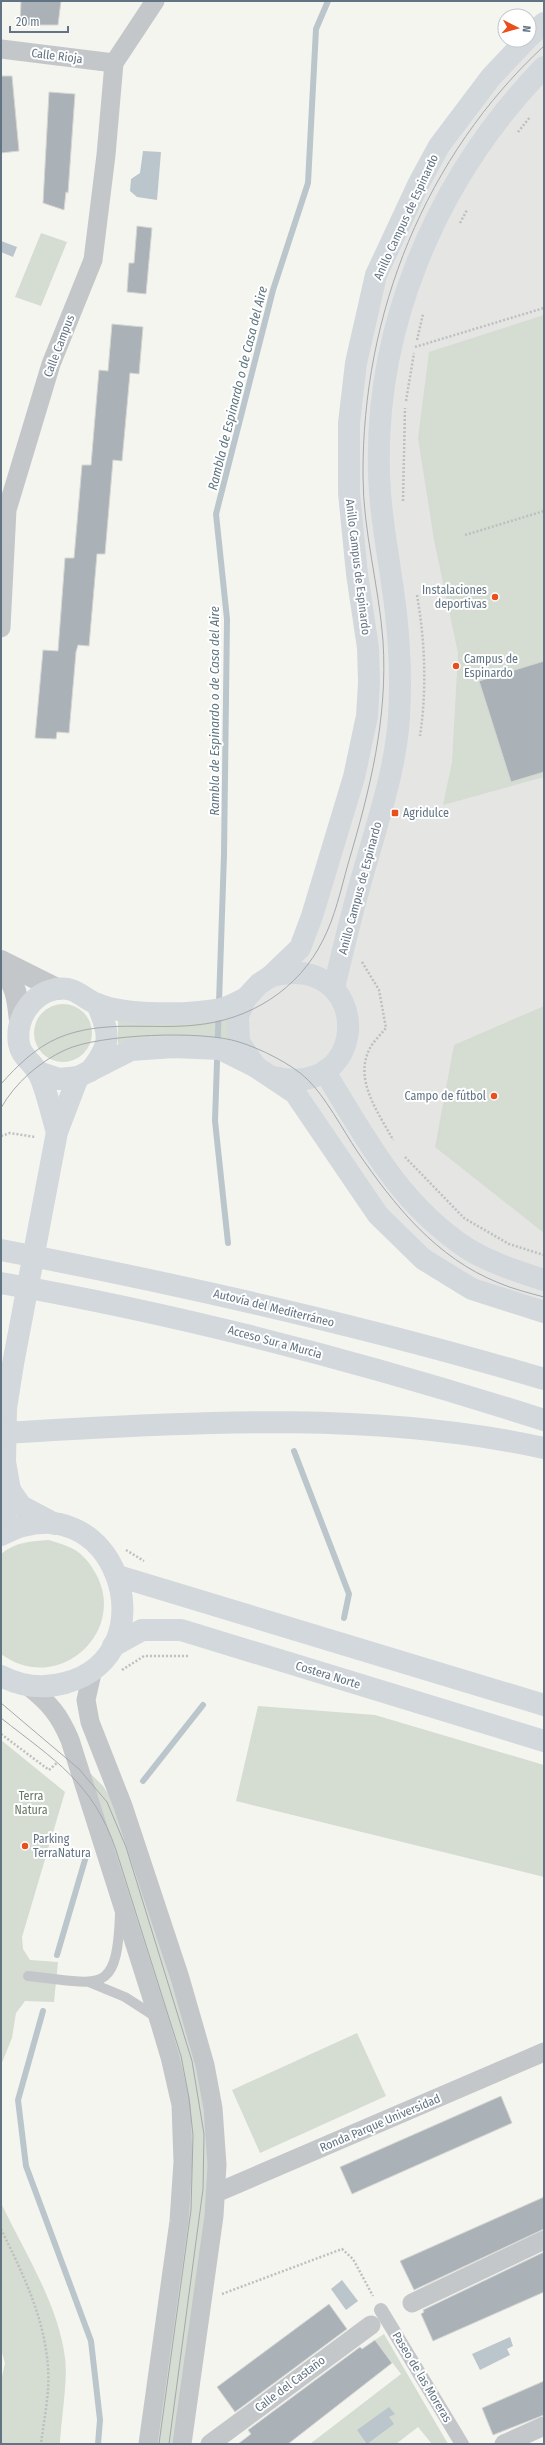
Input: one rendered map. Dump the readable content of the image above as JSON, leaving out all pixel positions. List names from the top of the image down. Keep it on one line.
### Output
{"streets":{"main road":["Anillo Campus de Espinardo","Autovía del Mediterráneo","Acceso Sur a Murcia","Costera Norte"],"street":["Calle Rioja","Calle Campus","Ronda Parque Universidad","Paseo de las Moreras","Calle del Castaño"]},"crossings":[["Calle Rioja","Calle Campus"],["Paseo de las Moreras","Calle del Castaño"]],"water":["Rambla de Espinardo o de Casa del Aire"],"parks":["Terra Natura"],"places":{"other":["Instalaciones deportivas","Campus de Espinardo","Campo de fútbol","Parking TerraNatura"],"transit":["Agridulce"]},"scale_bar":"20 m","north":"right"}
